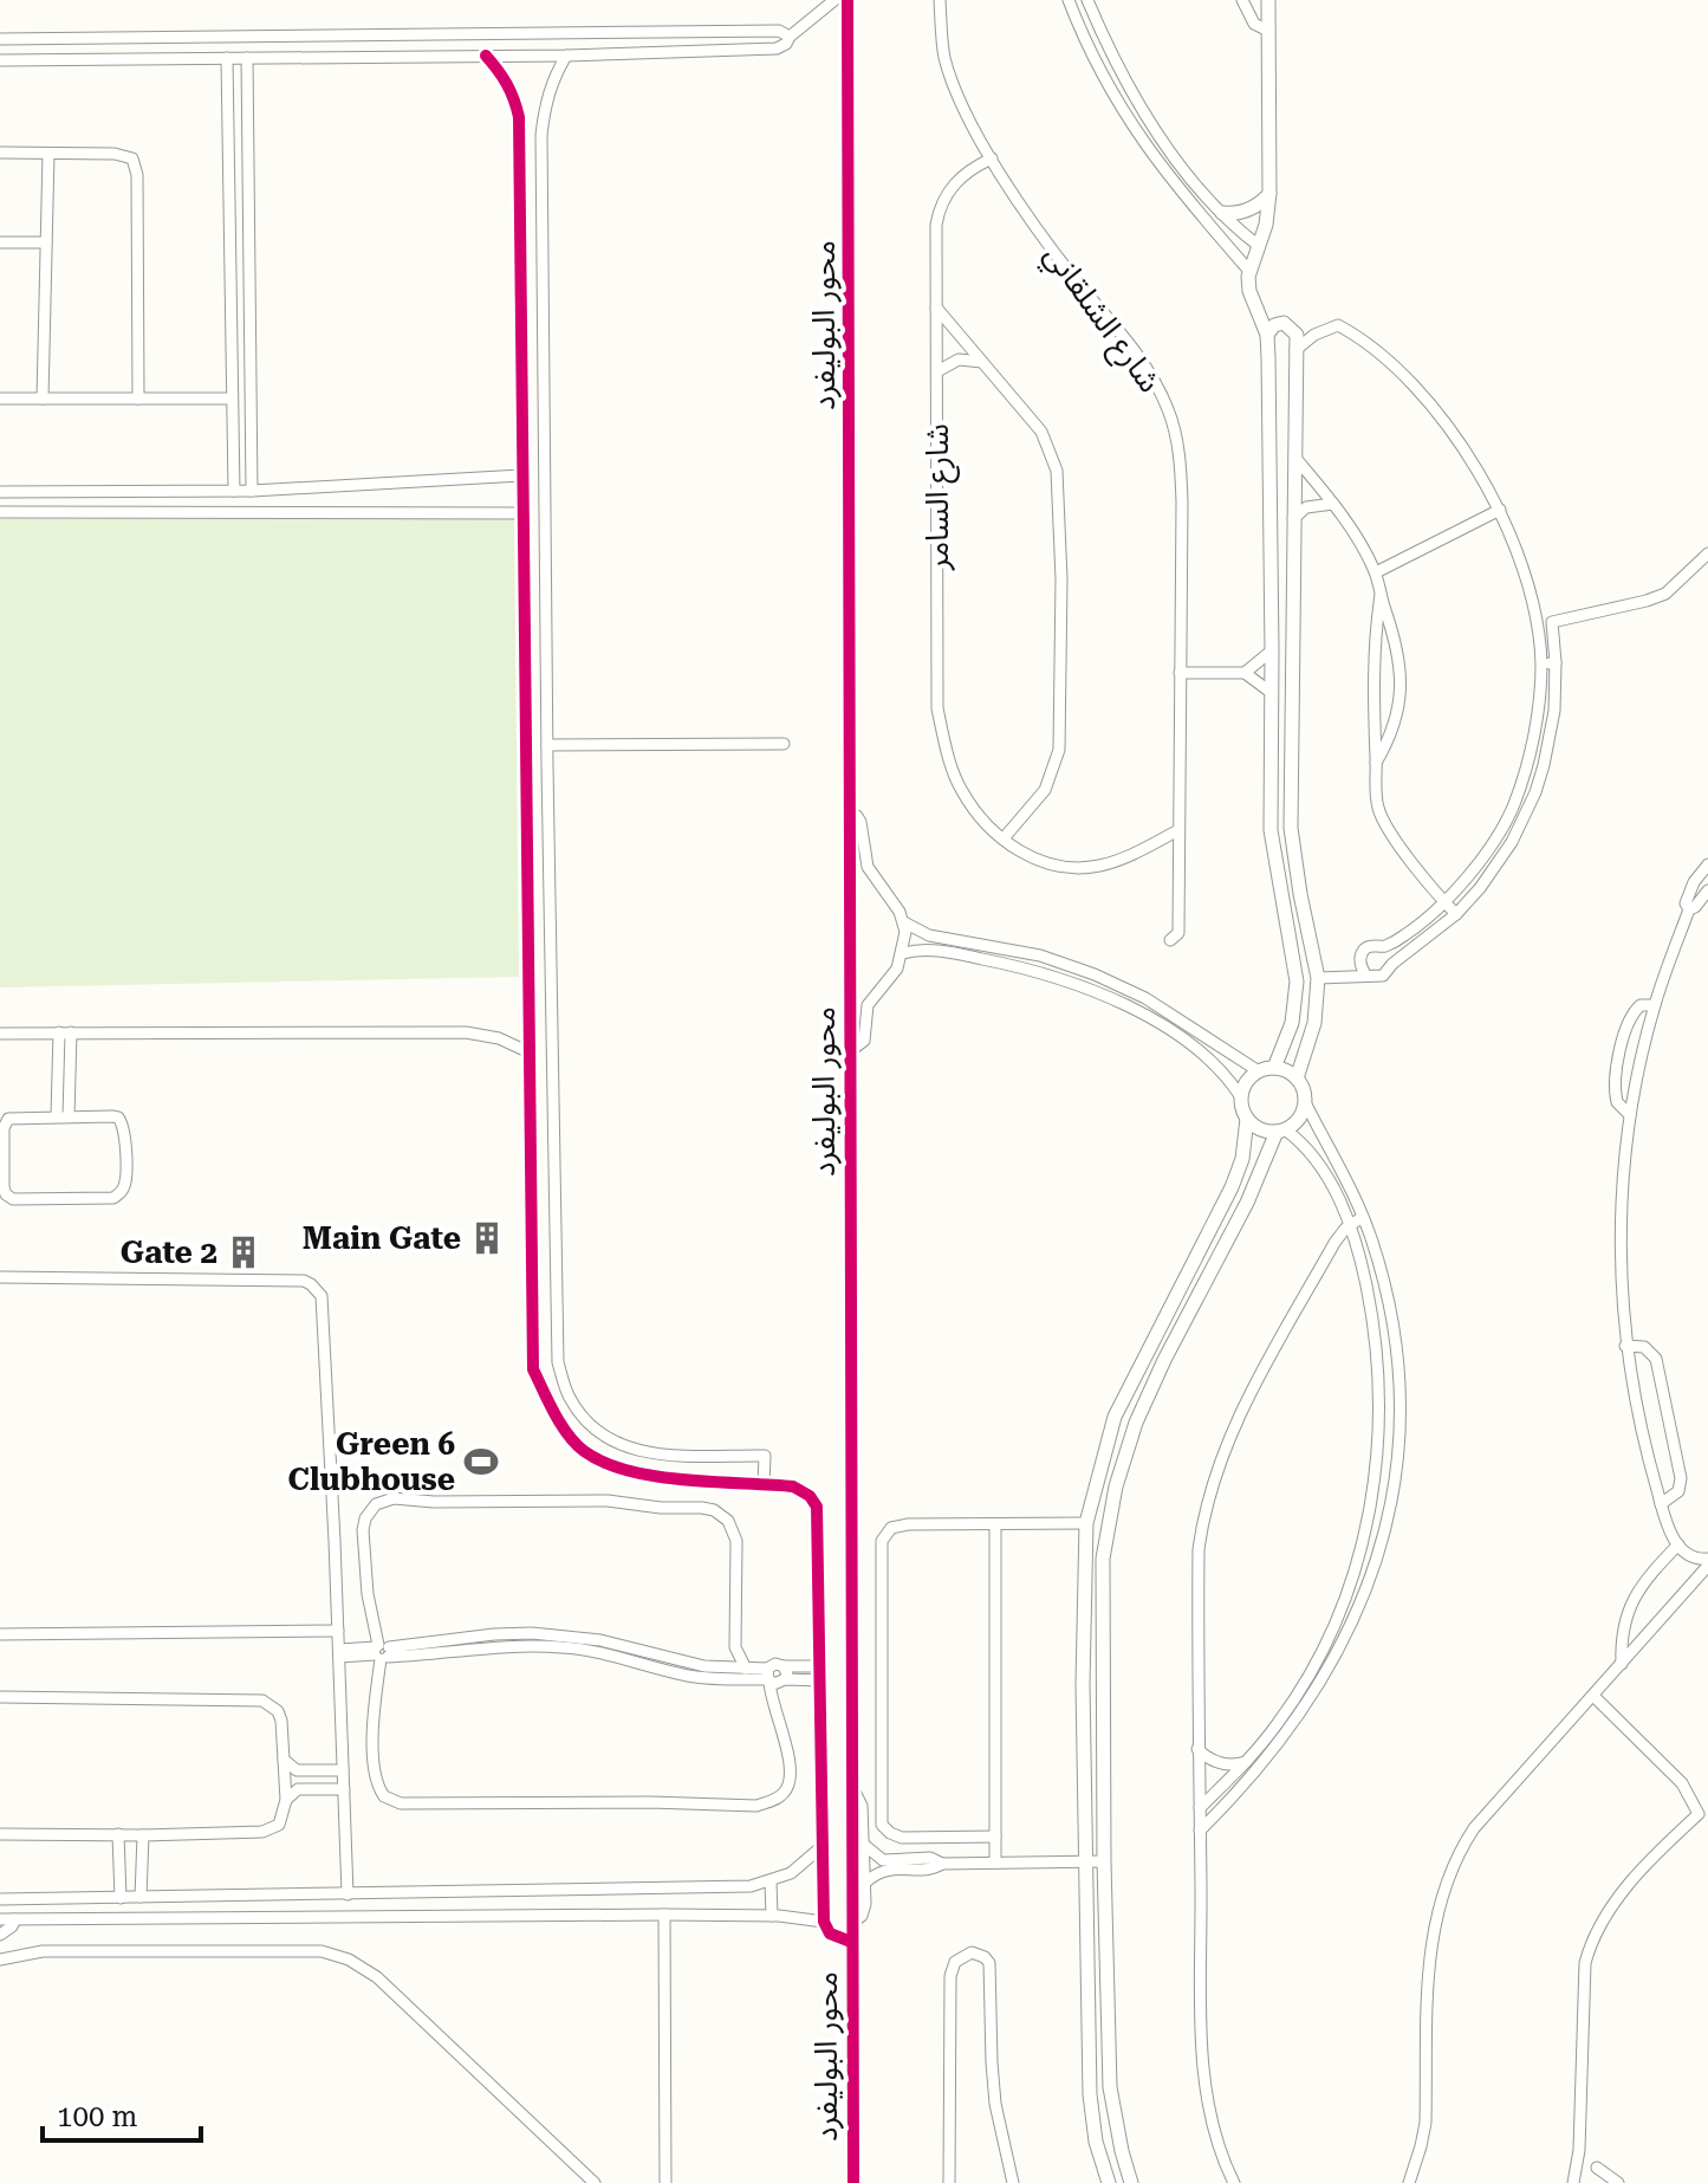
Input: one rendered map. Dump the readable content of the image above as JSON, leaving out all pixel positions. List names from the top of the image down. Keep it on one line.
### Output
{"streets":{"street":["شارع الشلقاني","محور البوليفرد","شارع السامر"]},"crossings":[["شارع الشلقاني","شارع السامر"]],"places":{"building":["Main Gate","Gate 2"],"sports":["Green 6 Clubhouse"]},"scale_bar":"100 m"}
